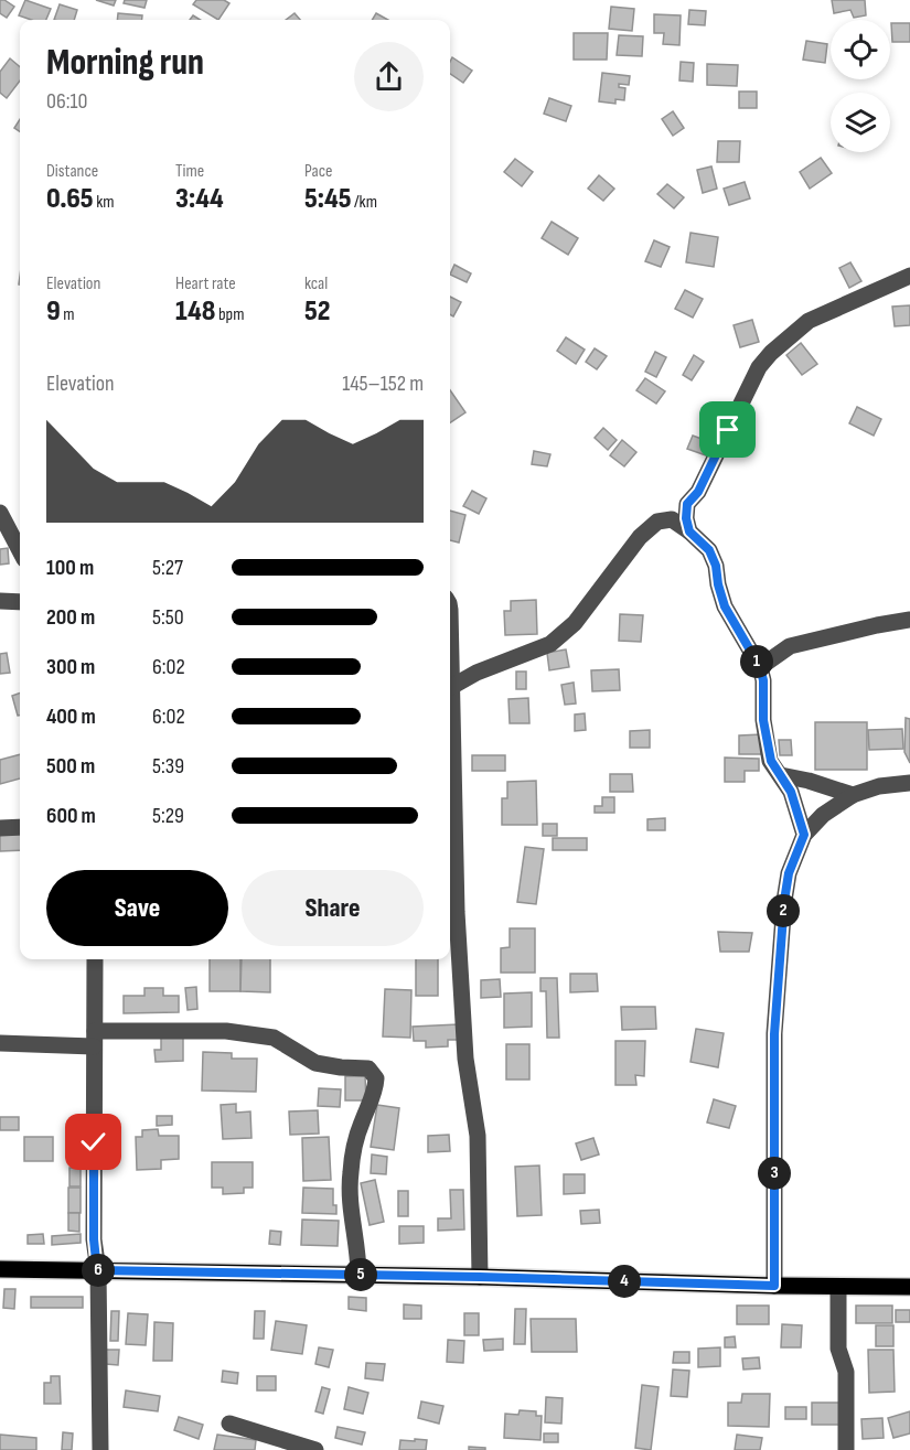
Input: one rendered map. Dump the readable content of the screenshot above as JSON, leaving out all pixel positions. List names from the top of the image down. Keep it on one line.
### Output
{"page":{"heading":["Morning run","06:10"],"stats":[["Distance","0.65 km"],["Time","3:44"],["Pace","5:45 /km"],["Elevation","9 m"],["Heart rate","148 bpm"],["kcal","52"]],"chart":["Elevation","145–152 m"],"list":[{"name":"100 m","note":"5:27"},{"name":"200 m","note":"5:50"},{"name":"300 m","note":"6:02"},{"name":"400 m","note":"6:02"},{"name":"500 m","note":"5:39"},{"name":"600 m","note":"5:29"}],"pins":["1","2","3","6","5","4"],"buttons":["Save","Share"]}}
